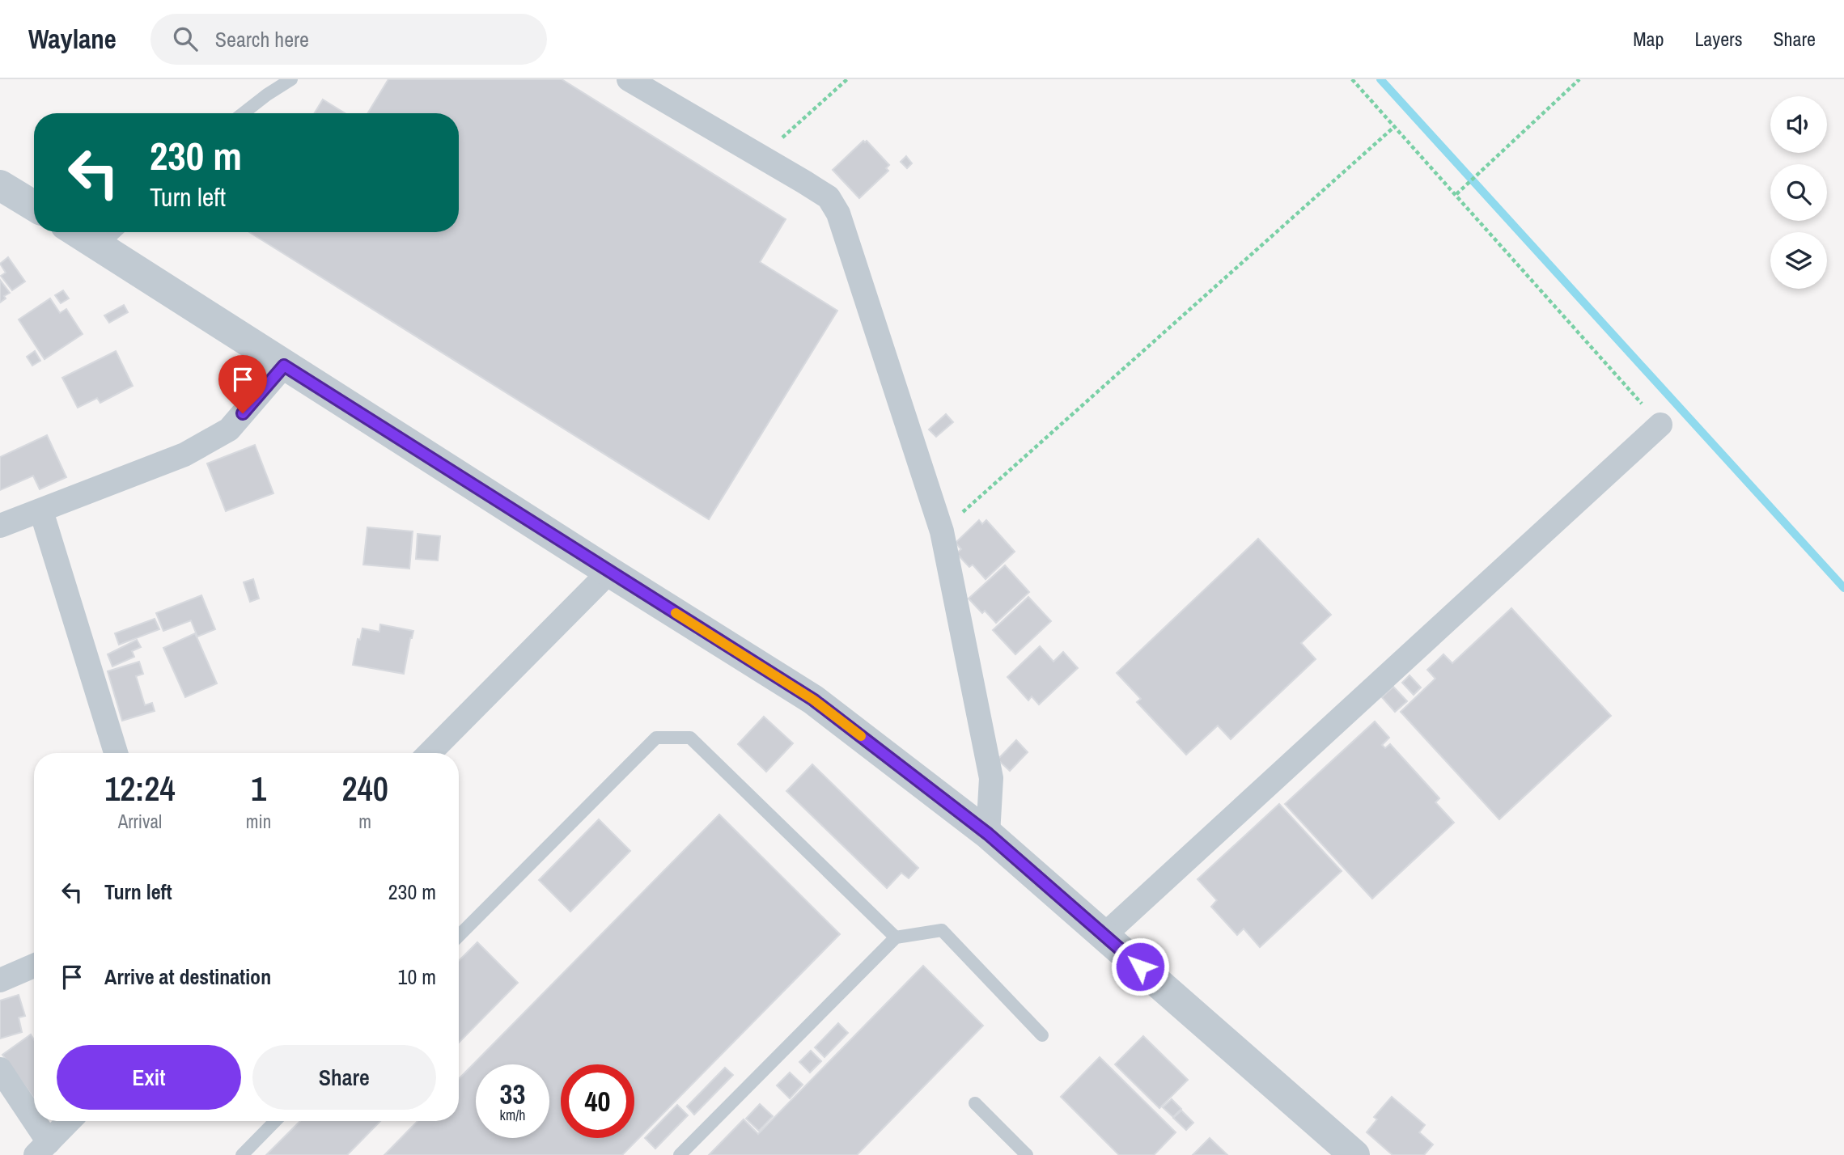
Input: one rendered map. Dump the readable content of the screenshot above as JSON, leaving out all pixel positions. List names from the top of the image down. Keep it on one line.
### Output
{"page":{"header":"Waylane","search":"Search here","nav":["Map","Layers","Share"],"turn":["230 m","Turn left"],"eta":["12:24","Arrival","1","min","240","m"],"list":[{"name":"Turn left","value":"230 m"},{"name":"Arrive at destination","value":"10 m"}],"buttons":["Exit","Share"],"speed":"33 km/h","limit":"40"}}
